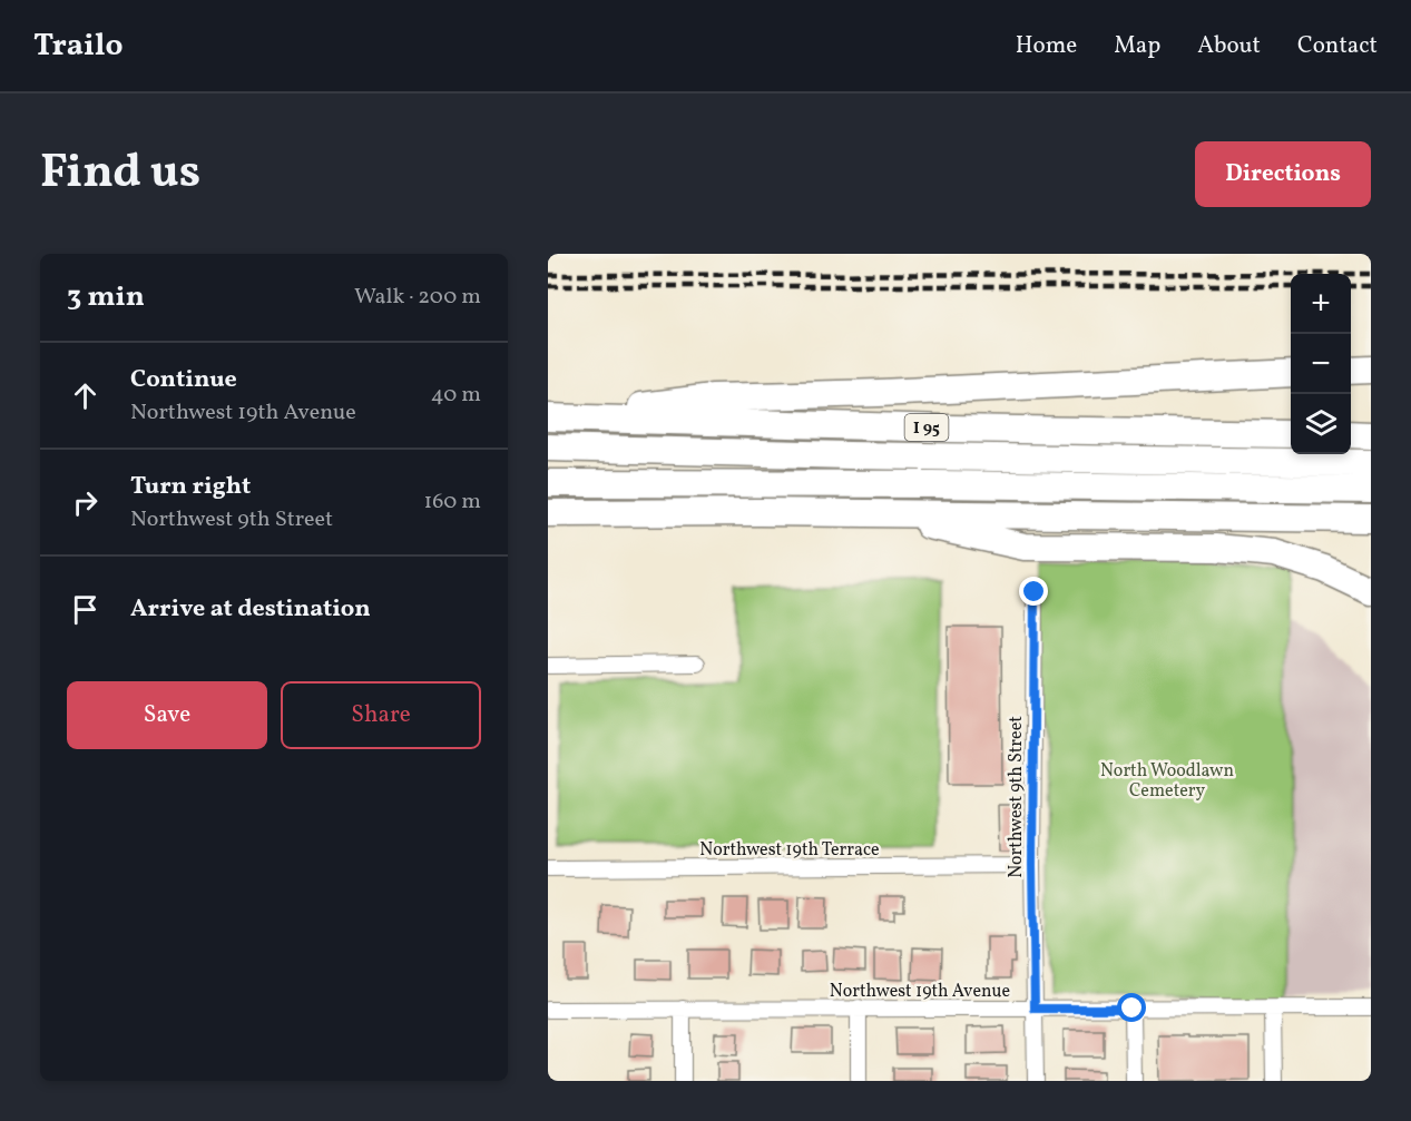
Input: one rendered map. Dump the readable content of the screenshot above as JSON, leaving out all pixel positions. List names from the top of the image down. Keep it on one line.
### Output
{"streets":{"highway":["I 95"],"street":["Northwest 9th Street","Northwest 19th Terrace","Northwest 19th Avenue"]},"crossings":[["Northwest 9th Street","Northwest 19th Terrace"],["Northwest 9th Street","Northwest 19th Avenue"]],"parks":["North Woodlawn Cemetery"],"page":{"header":"Trailo","nav":["Home","Map","About","Contact"],"title":"Find us","buttons":["Directions",["Save","Share"]],"heading":["3 min","Walk · 200 m"],"map_buttons":["+","−"],"list":[["Continue","Northwest 19th Avenue","40 m"],["Turn right","Northwest 9th Street","160 m"],"Arrive at destination"]}}
